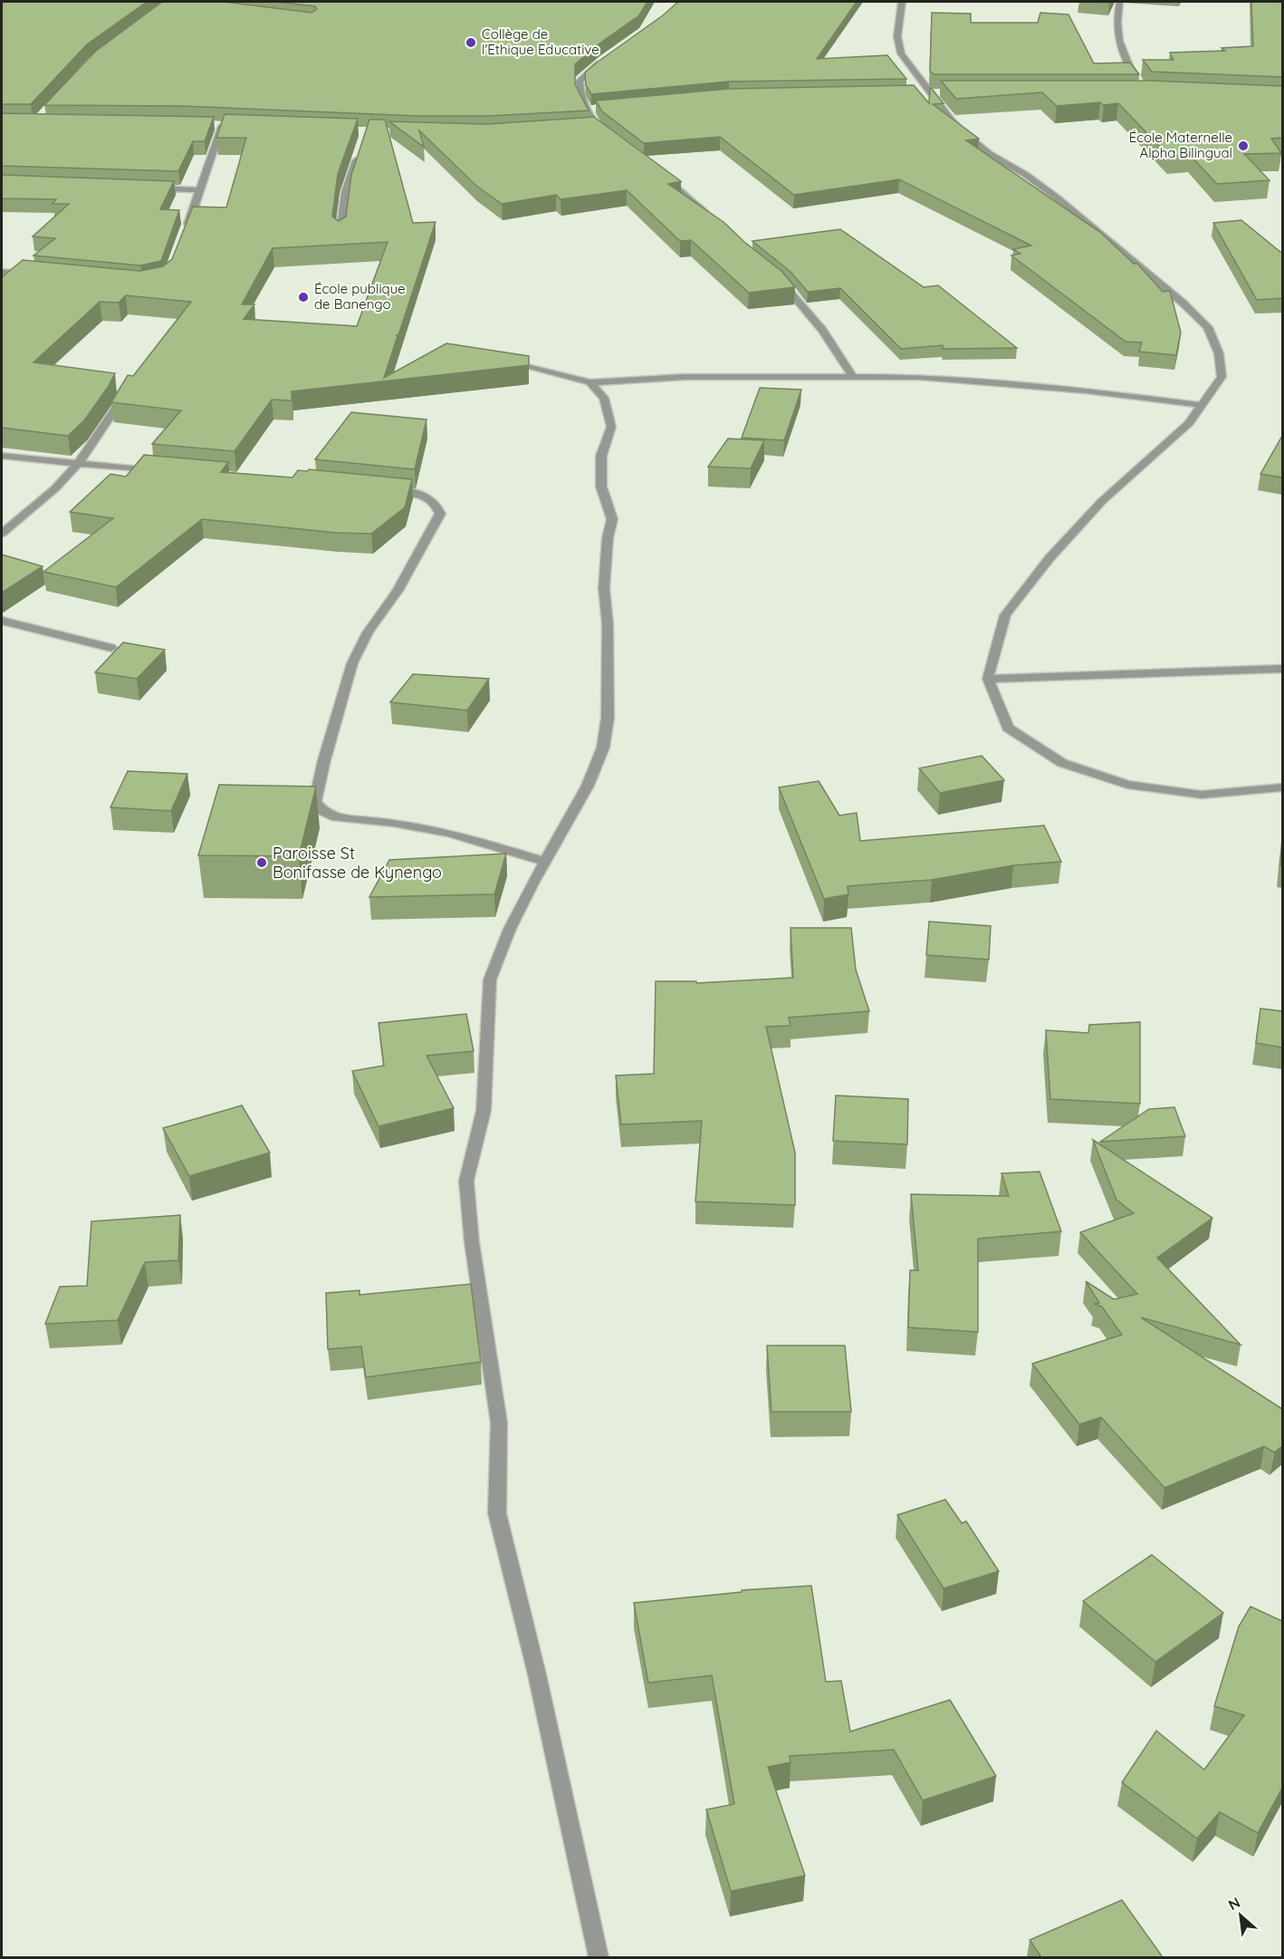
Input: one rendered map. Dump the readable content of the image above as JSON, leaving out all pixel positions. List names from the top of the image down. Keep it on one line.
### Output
{"places":["Collège de l'Ethique Educative","École Maternelle Alpha Bilingual","École publique de Banengo","Paroisse St Bonifasse de Kynengo"],"north":"top left"}
